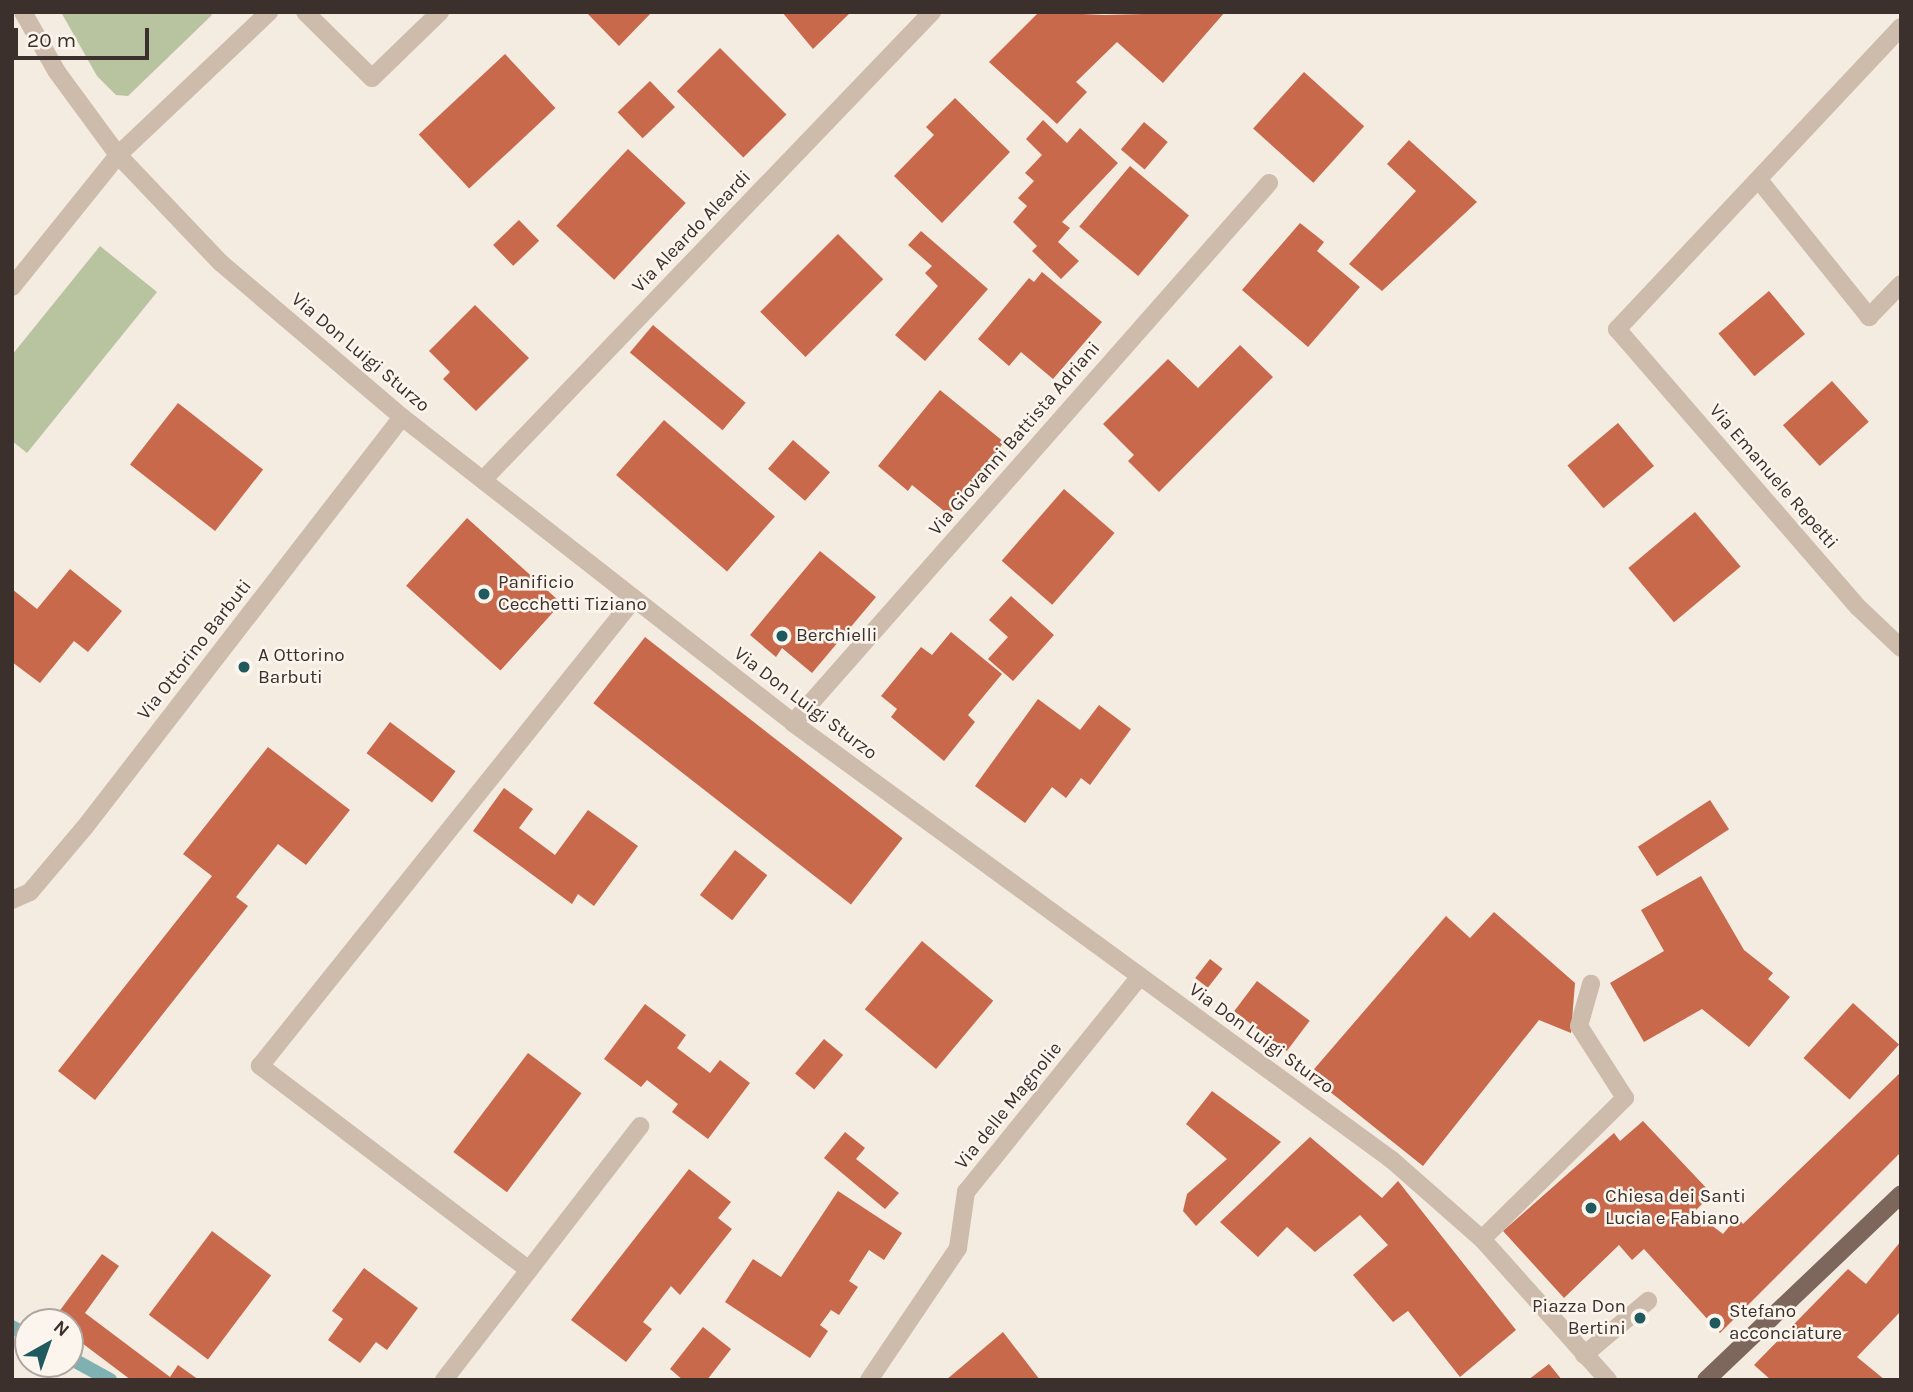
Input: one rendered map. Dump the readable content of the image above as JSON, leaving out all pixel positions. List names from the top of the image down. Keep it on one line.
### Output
{"streets":{"street":["Via Aleardo Aleardi","Via Don Luigi Sturzo","Via Giovanni Battista Adriani","Via Emanuele Repetti","Via Ottorino Barbuti","Via delle Magnolie"]},"crossings":[["Via Aleardo Aleardi","Via Don Luigi Sturzo"],["Via Don Luigi Sturzo","Via Giovanni Battista Adriani"],["Via Don Luigi Sturzo","Via Ottorino Barbuti"],["Via Don Luigi Sturzo","Via delle Magnolie"]],"places":["Panificio Cecchetti Tiziano","Berchielli","A Ottorino Barbuti","Chiesa dei Santi Lucia e Fabiano","Piazza Don Bertini","Stefano acconciature"],"scale_bar":"20 m","north":"top right"}
